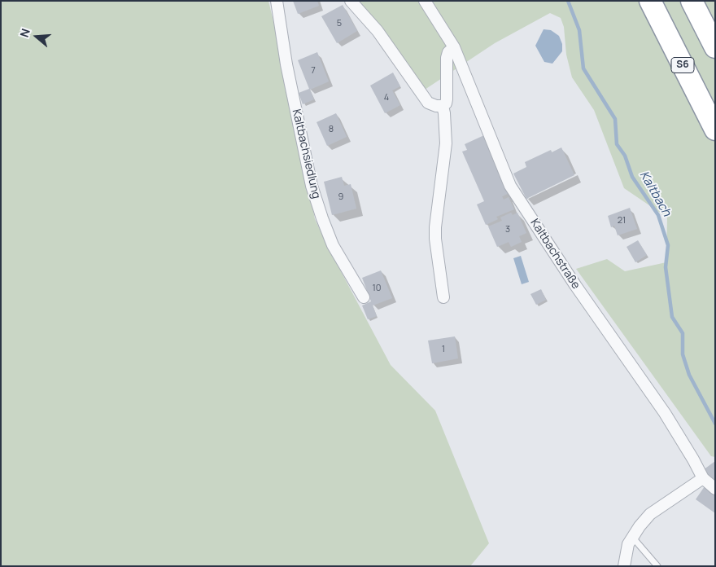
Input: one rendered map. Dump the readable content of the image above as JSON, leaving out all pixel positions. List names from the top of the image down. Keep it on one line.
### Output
{"streets":{"highway":["S6"],"street":["Kaltbachsiedlung","Kaltbachstraße"]},"water":["Kaltbach"],"house_numbers":["5","7","4","8","9","21","3","10","1"],"north":"left"}
